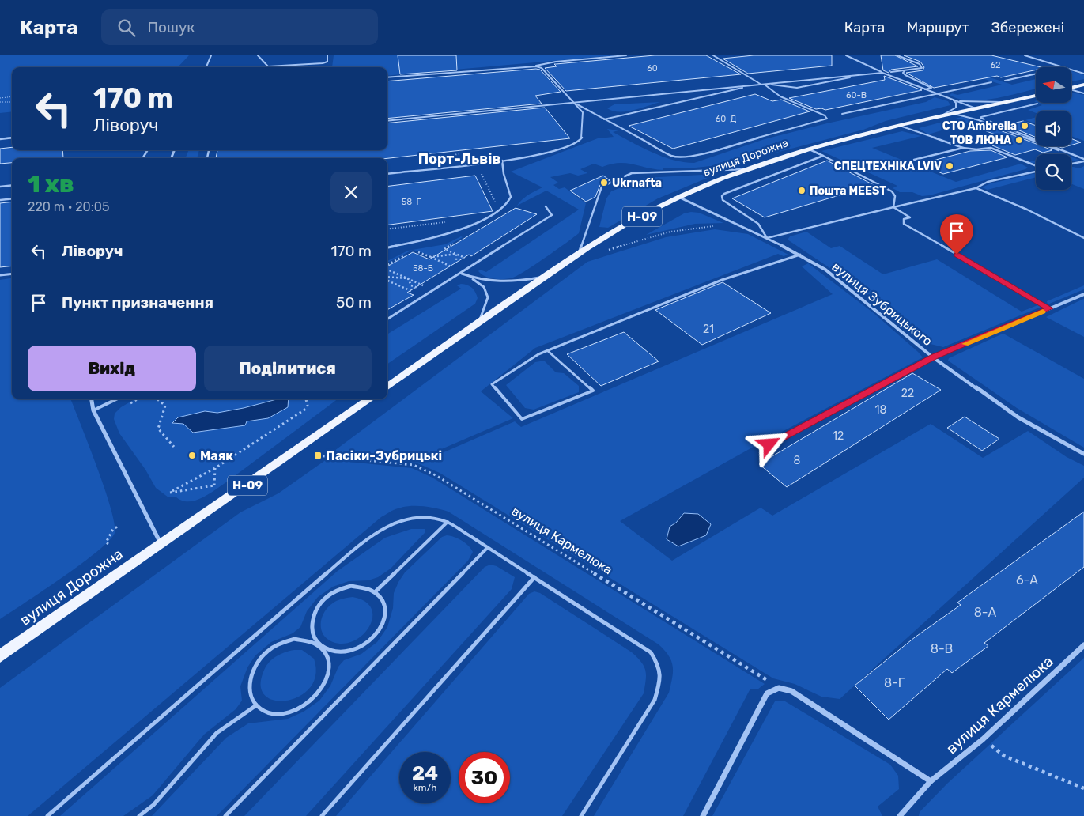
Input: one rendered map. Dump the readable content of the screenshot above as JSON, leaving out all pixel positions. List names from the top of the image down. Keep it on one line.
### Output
{"streets":{"main road":["вулиця Дорожна","Н-09"],"street":["вулиця Зубрицького","вулиця Кармелюка"]},"crossings":[["вулиця Дорожна","вулиця Зубрицького"]],"districts":["Порт-Львів"],"places":{"other":["СТО Ambrella","ТОВ ЛЮНА","СПЕЦТЕХНІКА LVIV","Ukrnafta","Пошта MEEST","Маяк"],"transit":["Пасіки-Зубрицькі"]},"house_numbers":["62","60","60-В","60-Д","58-Г","58-Б","21","22","18","12","8","6-А","8-А","8-В","8-Г"],"north":"left","page":{"header":"Карта","search":"Пошук","nav":["Карта","Маршрут","Збережені"],"turn":["170 m","Ліворуч"],"heading":["1 хв","220 m · 20:05"],"list":[{"name":"Ліворуч","value":"170 m"},{"name":"Пункт призначення","value":"50 m"}],"buttons":["Вихід","Поділитися"],"speed":"24 km/h","limit":"30"}}
